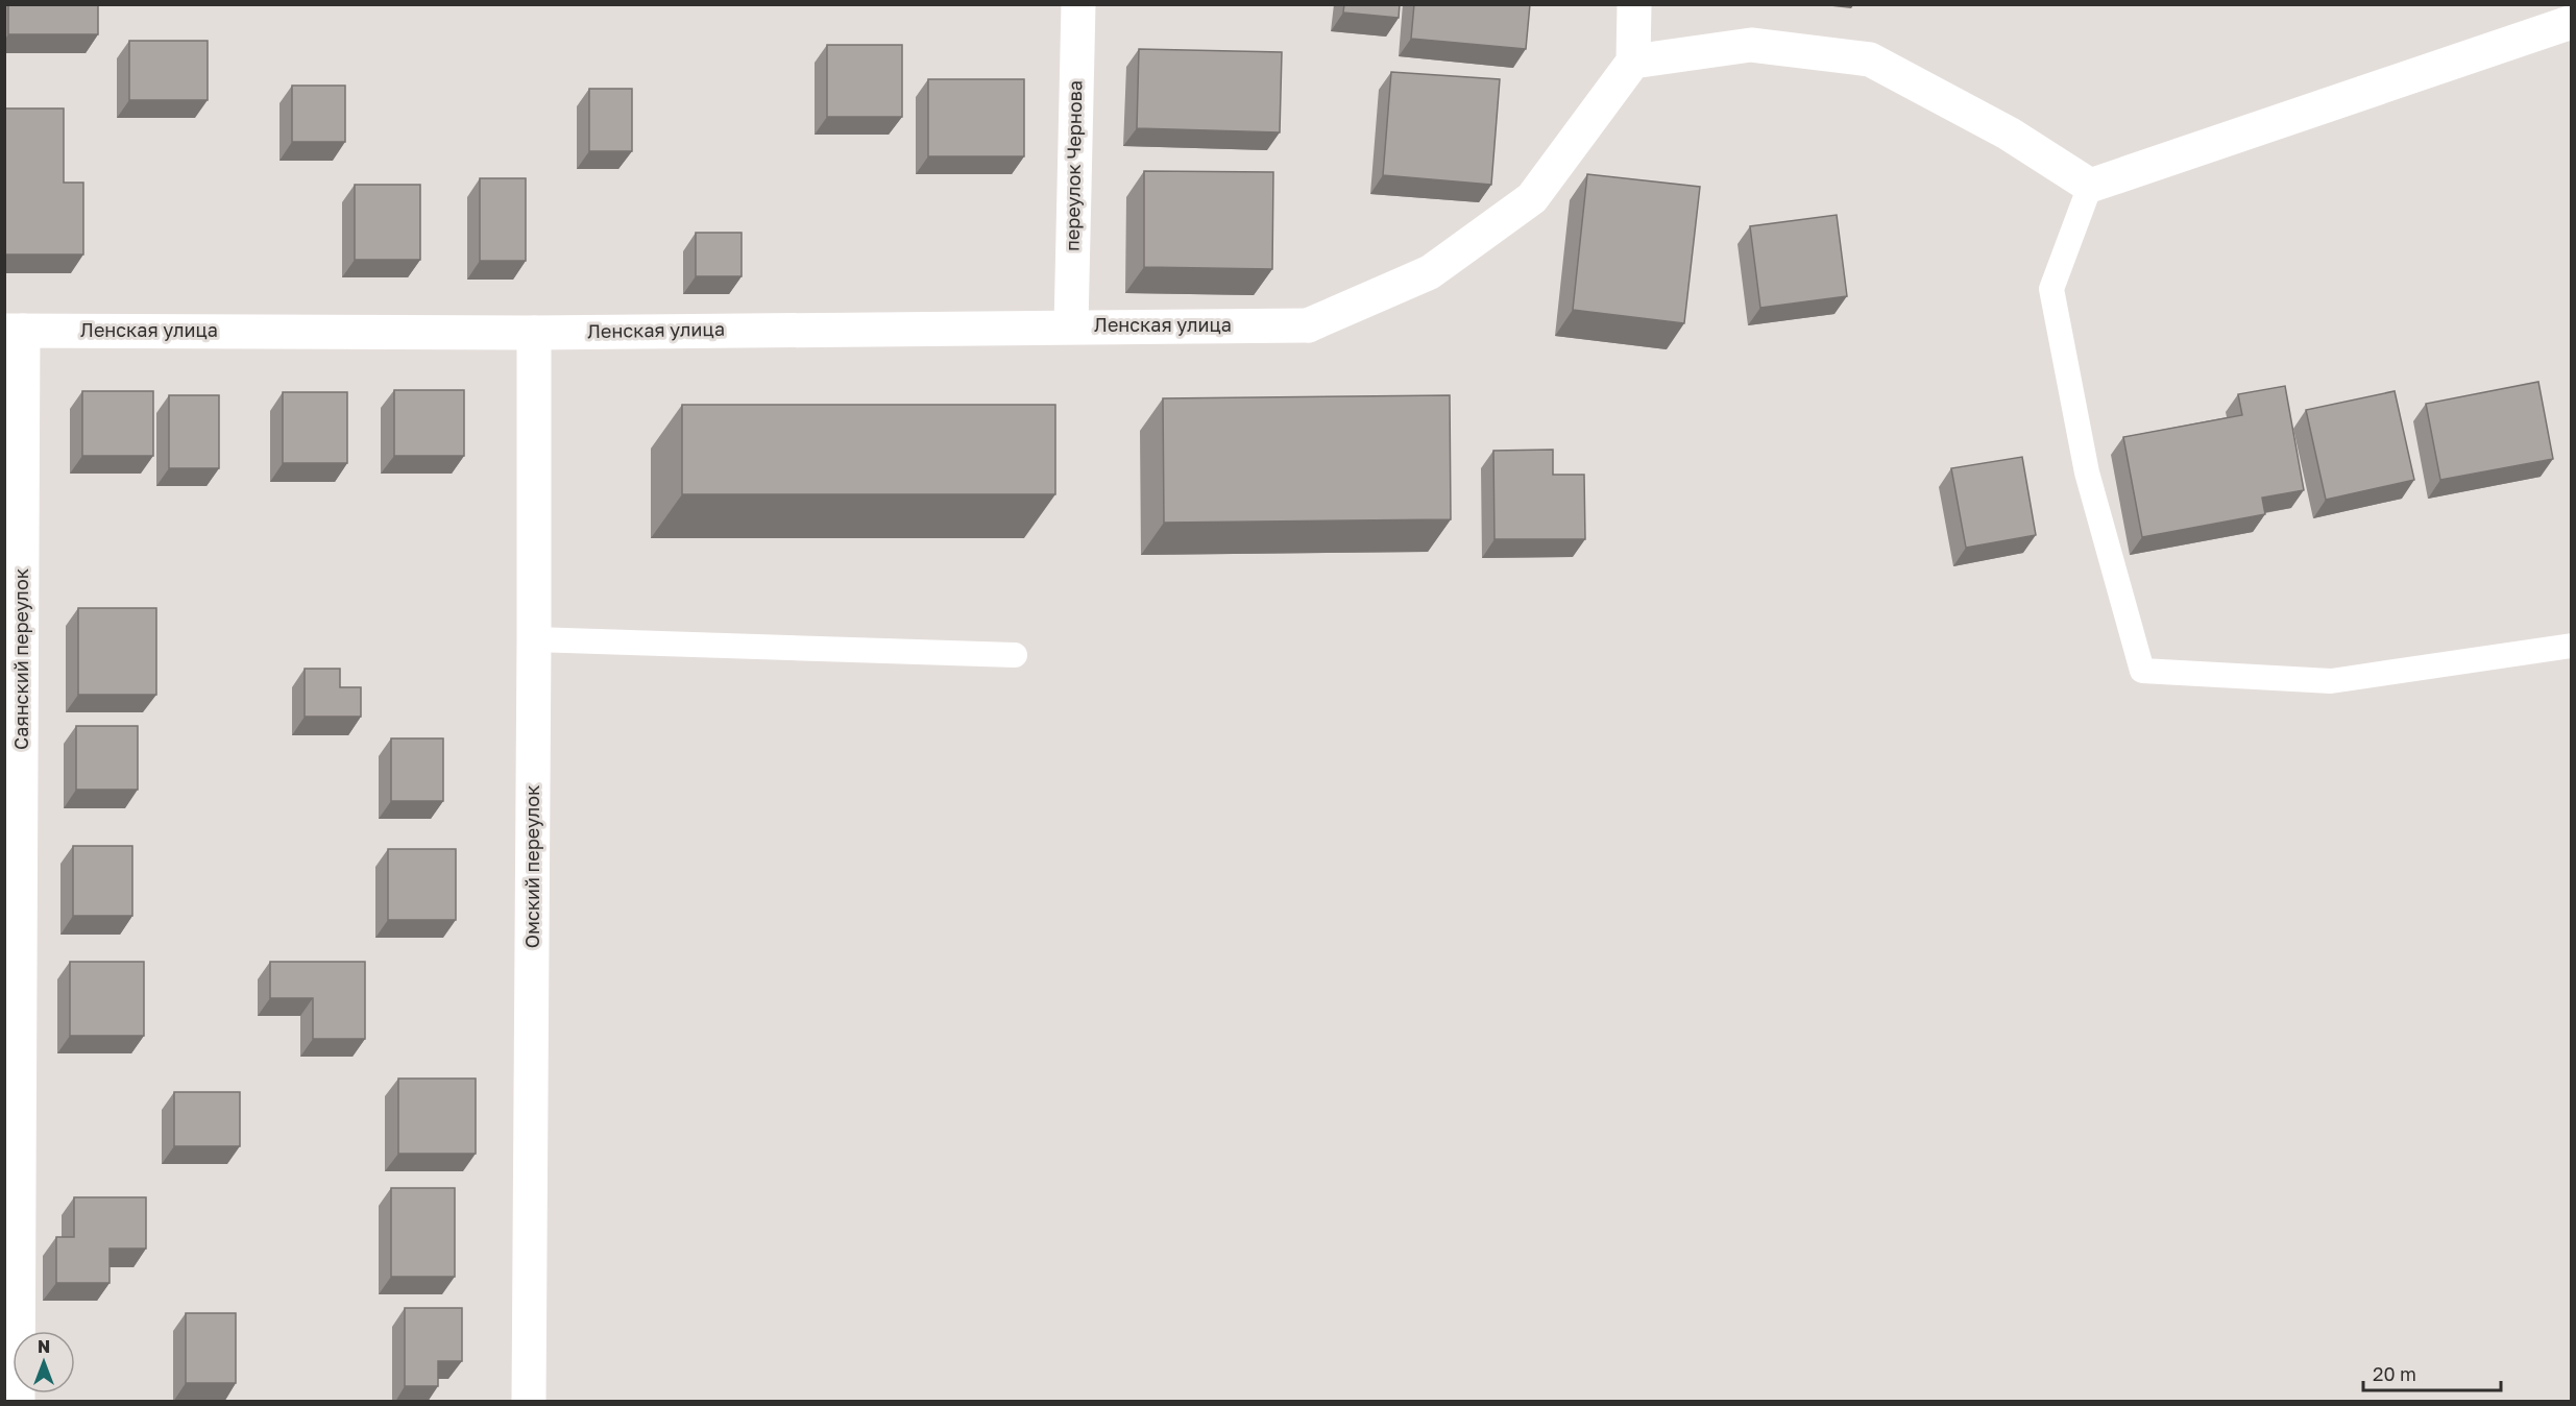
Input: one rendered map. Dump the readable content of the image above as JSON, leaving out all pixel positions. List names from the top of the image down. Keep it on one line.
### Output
{"streets":{"street":["переулок Чернова","Ленская улица","Саянский переулок","Омский переулок"]},"crossings":[["переулок Чернова","Ленская улица"],["Ленская улица","Саянский переулок"],["Ленская улица","Омский переулок"]],"scale_bar":"20 m","north":"top"}
